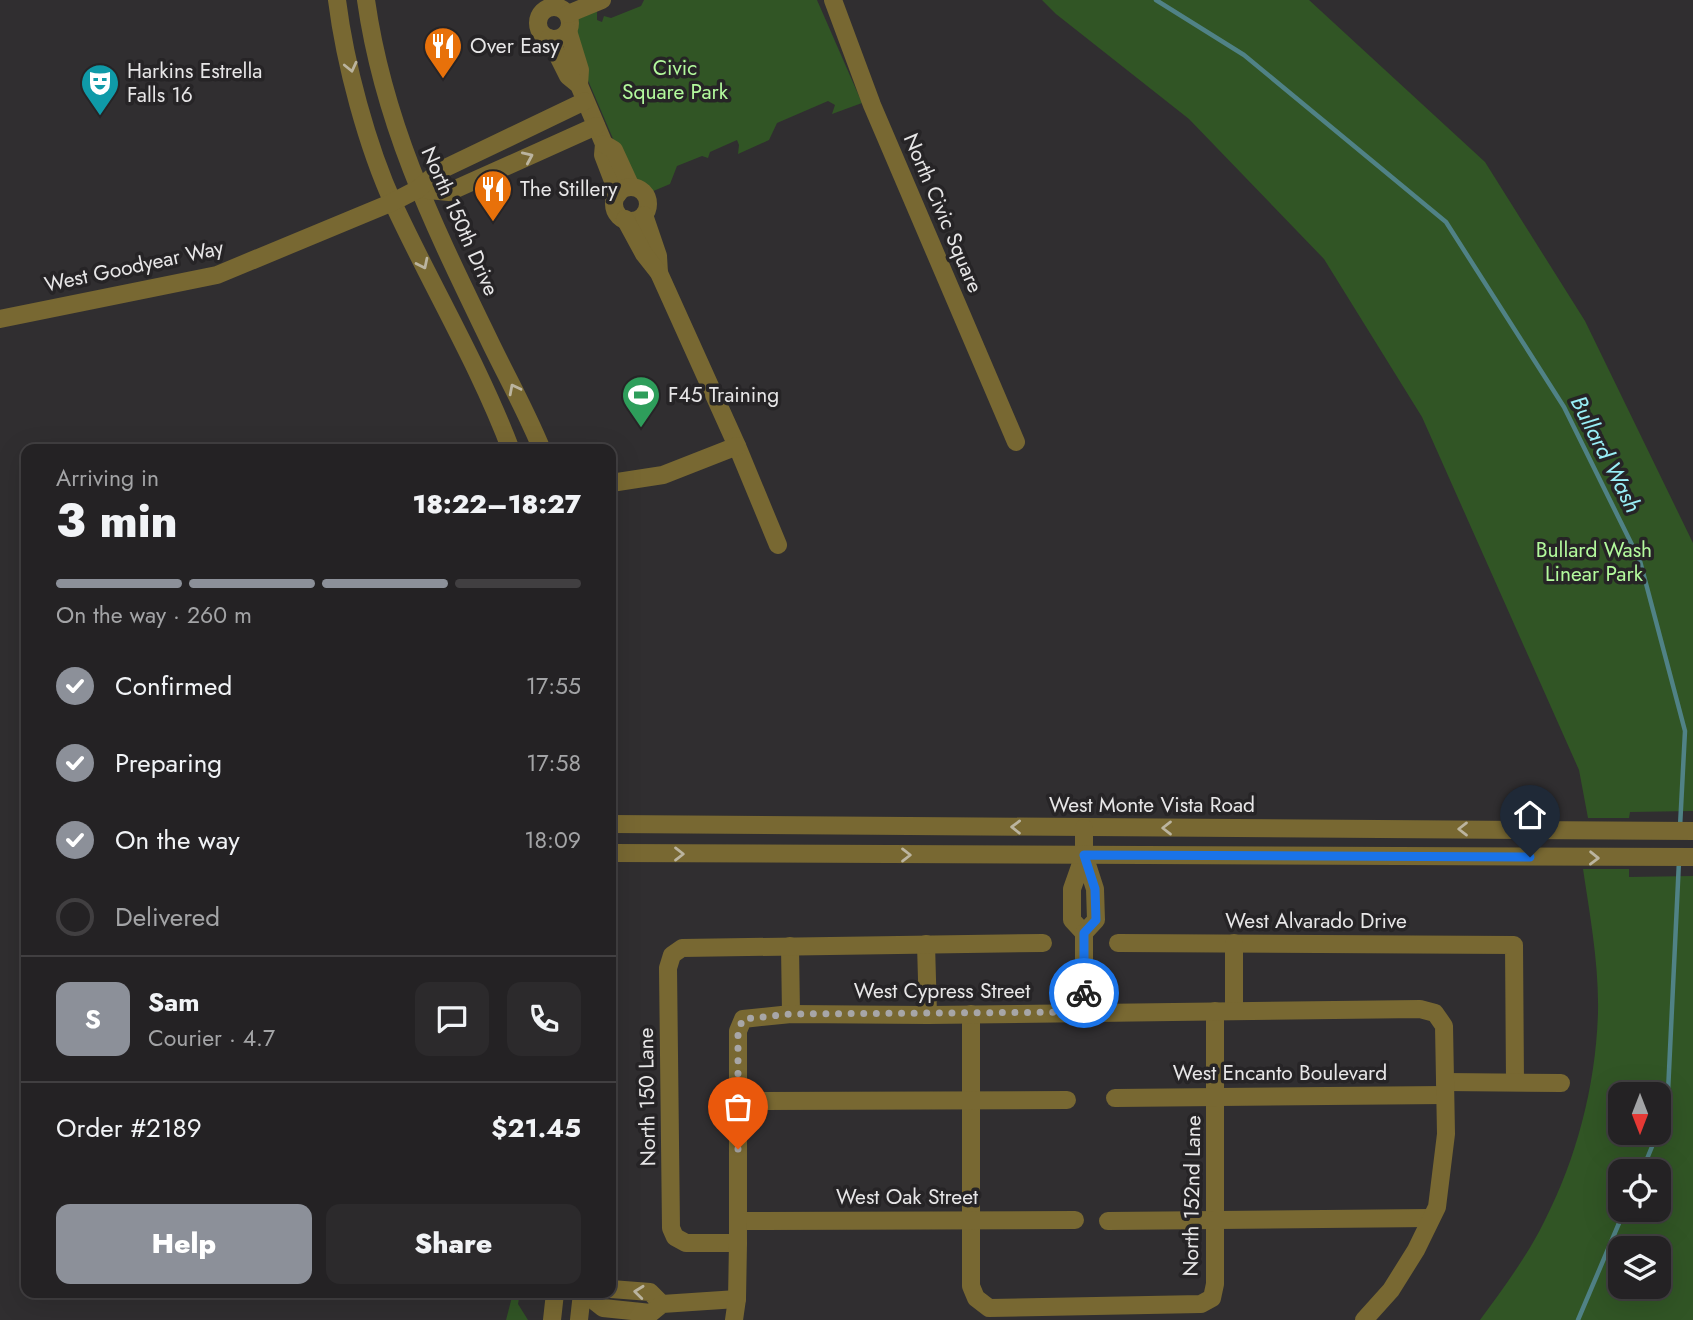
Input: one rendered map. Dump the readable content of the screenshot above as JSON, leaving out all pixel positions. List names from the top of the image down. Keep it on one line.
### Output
{"streets":{"street":["North Civic Square","North 150th Drive","West Goodyear Way","West Monte Vista Road","West Alvarado Drive","West Cypress Street","West Encanto Boulevard","North 150 Lane","North 152nd Lane","West Oak Street"]},"crossings":[["North 150th Drive","West Goodyear Way"],["West Alvarado Drive","West Encanto Boulevard"],["West Cypress Street","West Encanto Boulevard"],["West Cypress Street","North 152nd Lane"],["West Encanto Boulevard","North 152nd Lane"],["North 152nd Lane","West Oak Street"]],"water":["Bullard Wash"],"parks":["Civic Square Park","Bullard Wash Linear Park"],"places":{"restaurant":["Over Easy","The Stillery"],"theatre":["Harkins Estrella Falls 16"],"sports":["F45 Training"]},"north":"bottom","page":{"heading":["3 min","Arriving in","18:22–18:27"],"panel":["Sam","Courier · 4.7","Order #2189","$21.45"],"bar":"On the way · 260 m","list":[["Confirmed","17:55"],["Preparing","17:58"],["On the way","18:09"],"Delivered"],"round":"S","buttons":["Help","Share"]}}
